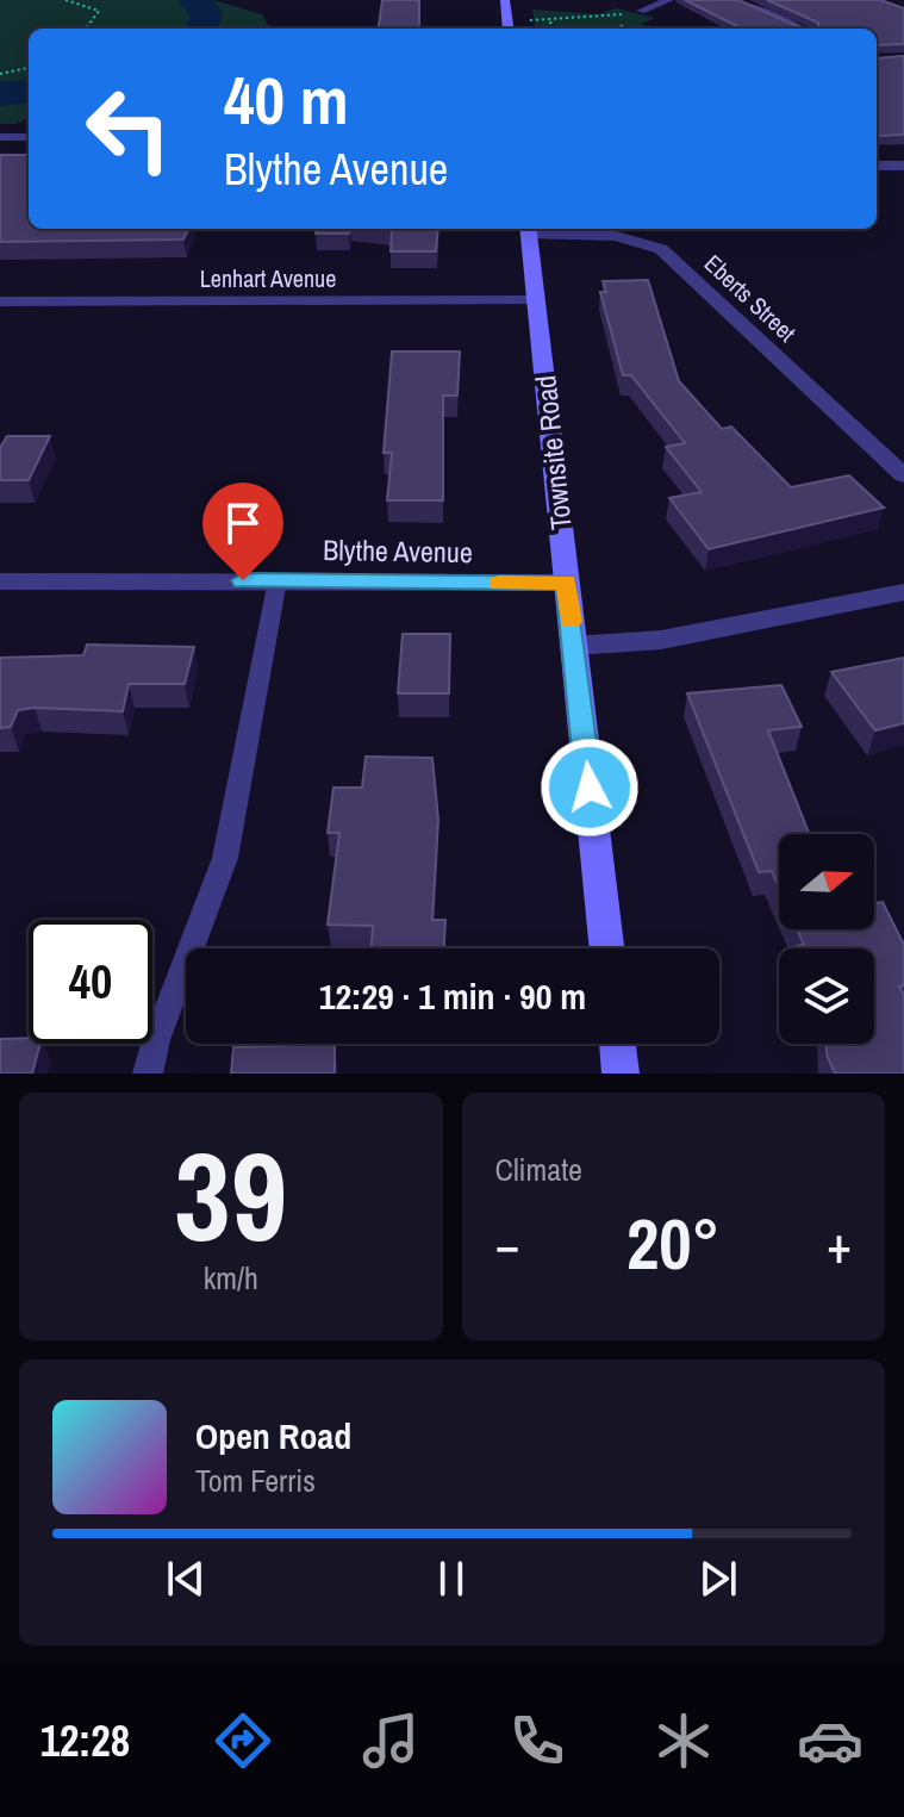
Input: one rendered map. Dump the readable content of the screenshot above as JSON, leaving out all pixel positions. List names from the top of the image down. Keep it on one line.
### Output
{"streets":{"street":["Lenhart Avenue","Eberts Street","Townsite Road","Blythe Avenue"]},"crossings":[["Lenhart Avenue","Townsite Road"],["Eberts Street","Townsite Road"],["Townsite Road","Blythe Avenue"]],"north":"right","page":{"turn":["40 m","Blythe Avenue"],"limit":"40","trip":"12:29 · 1 min · 90 m","tile":[["39","km/h"],"Climate"],"heat":["−","20°","+"],"song":["Open Road","Tom Ferris"],"tabs":"12:28"}}
